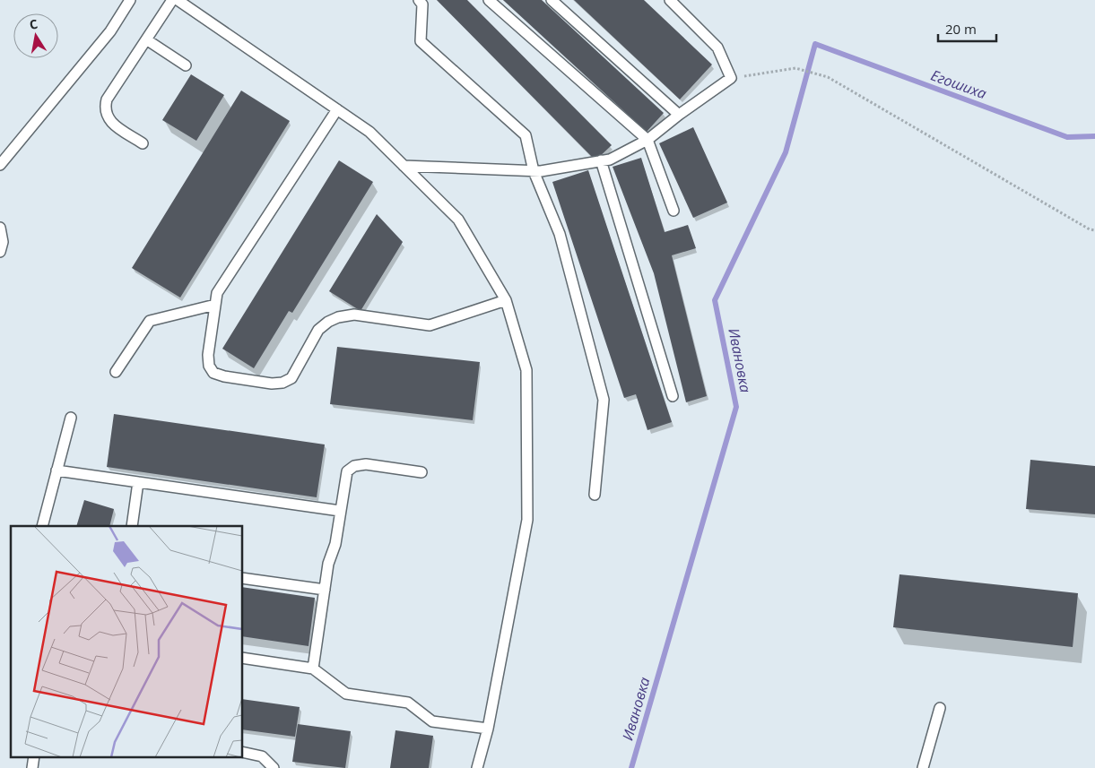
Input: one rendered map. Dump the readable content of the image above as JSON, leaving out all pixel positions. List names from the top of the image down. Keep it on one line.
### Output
{"water":["Егошиха","Ивановка"],"scale_bar":"20 m","north":"top"}
